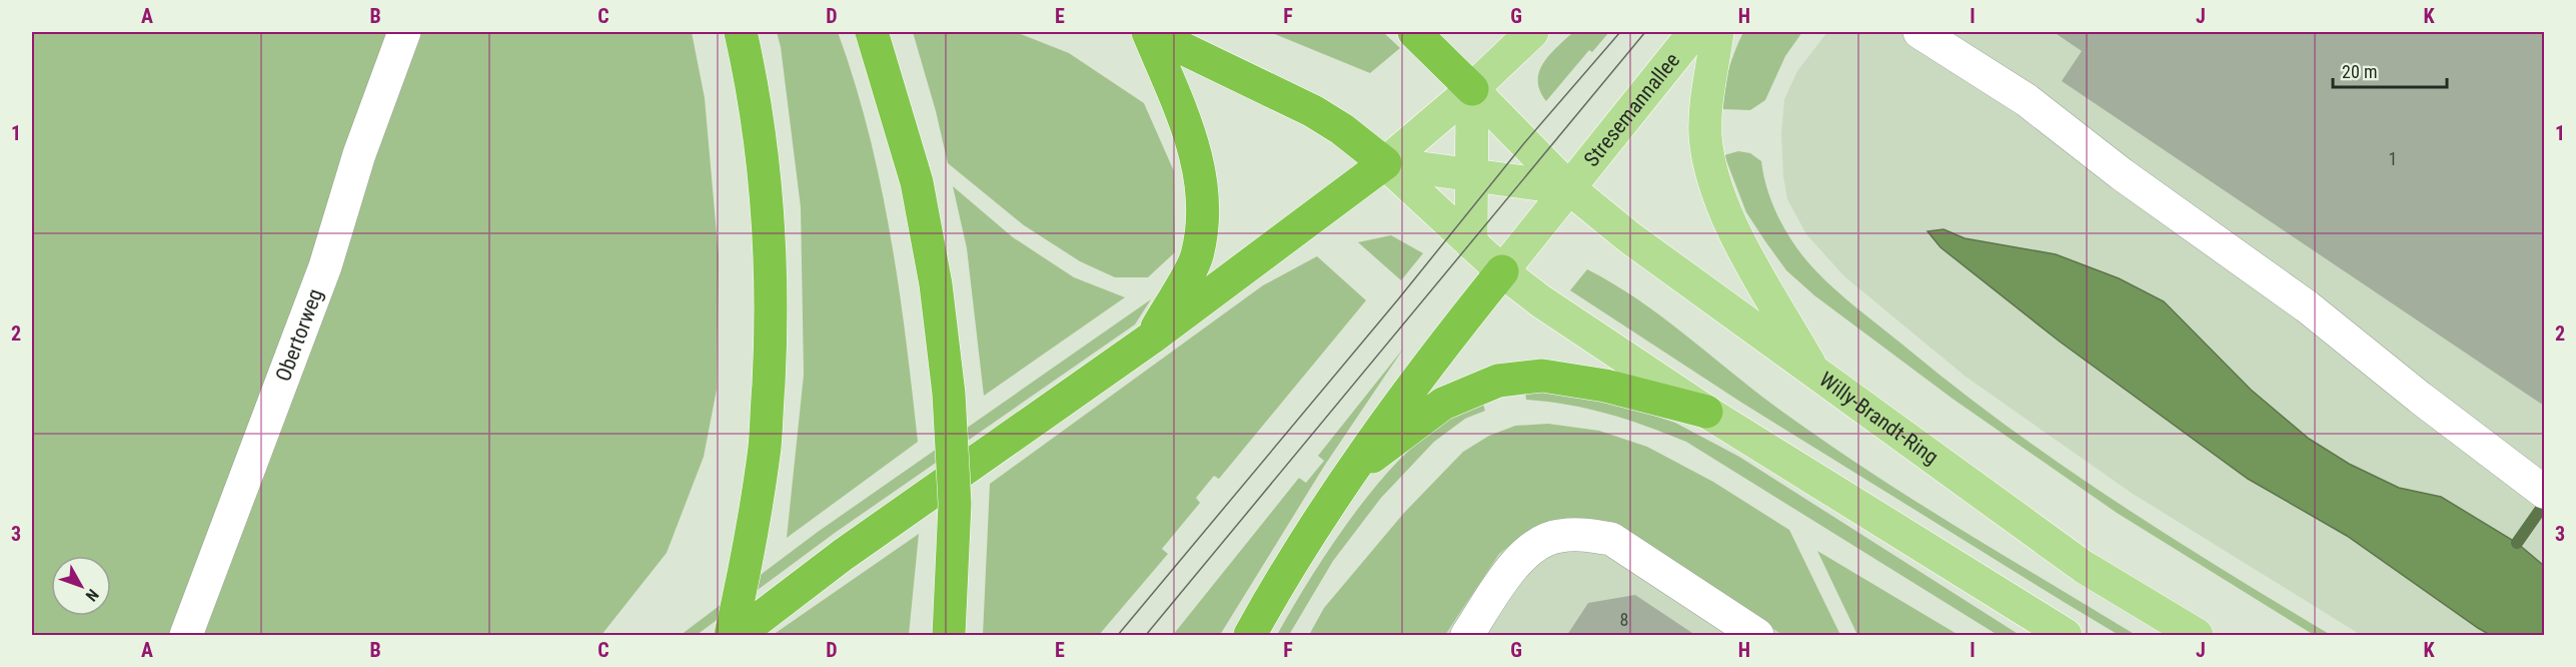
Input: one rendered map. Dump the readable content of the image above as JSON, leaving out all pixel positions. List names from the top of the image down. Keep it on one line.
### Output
{"streets":{"main road":["Stresemannallee","Willy-Brandt-Ring"],"lane":["Obertorweg"]},"crossings":[["Stresemannallee","Willy-Brandt-Ring"]],"house_numbers":["1","8"],"scale_bar":"20 m","north":"bottom right","grid":{"columns":["A","B","C","D","E","F","G","H","I","J","K"],"rows":["1","2","3"]}}
